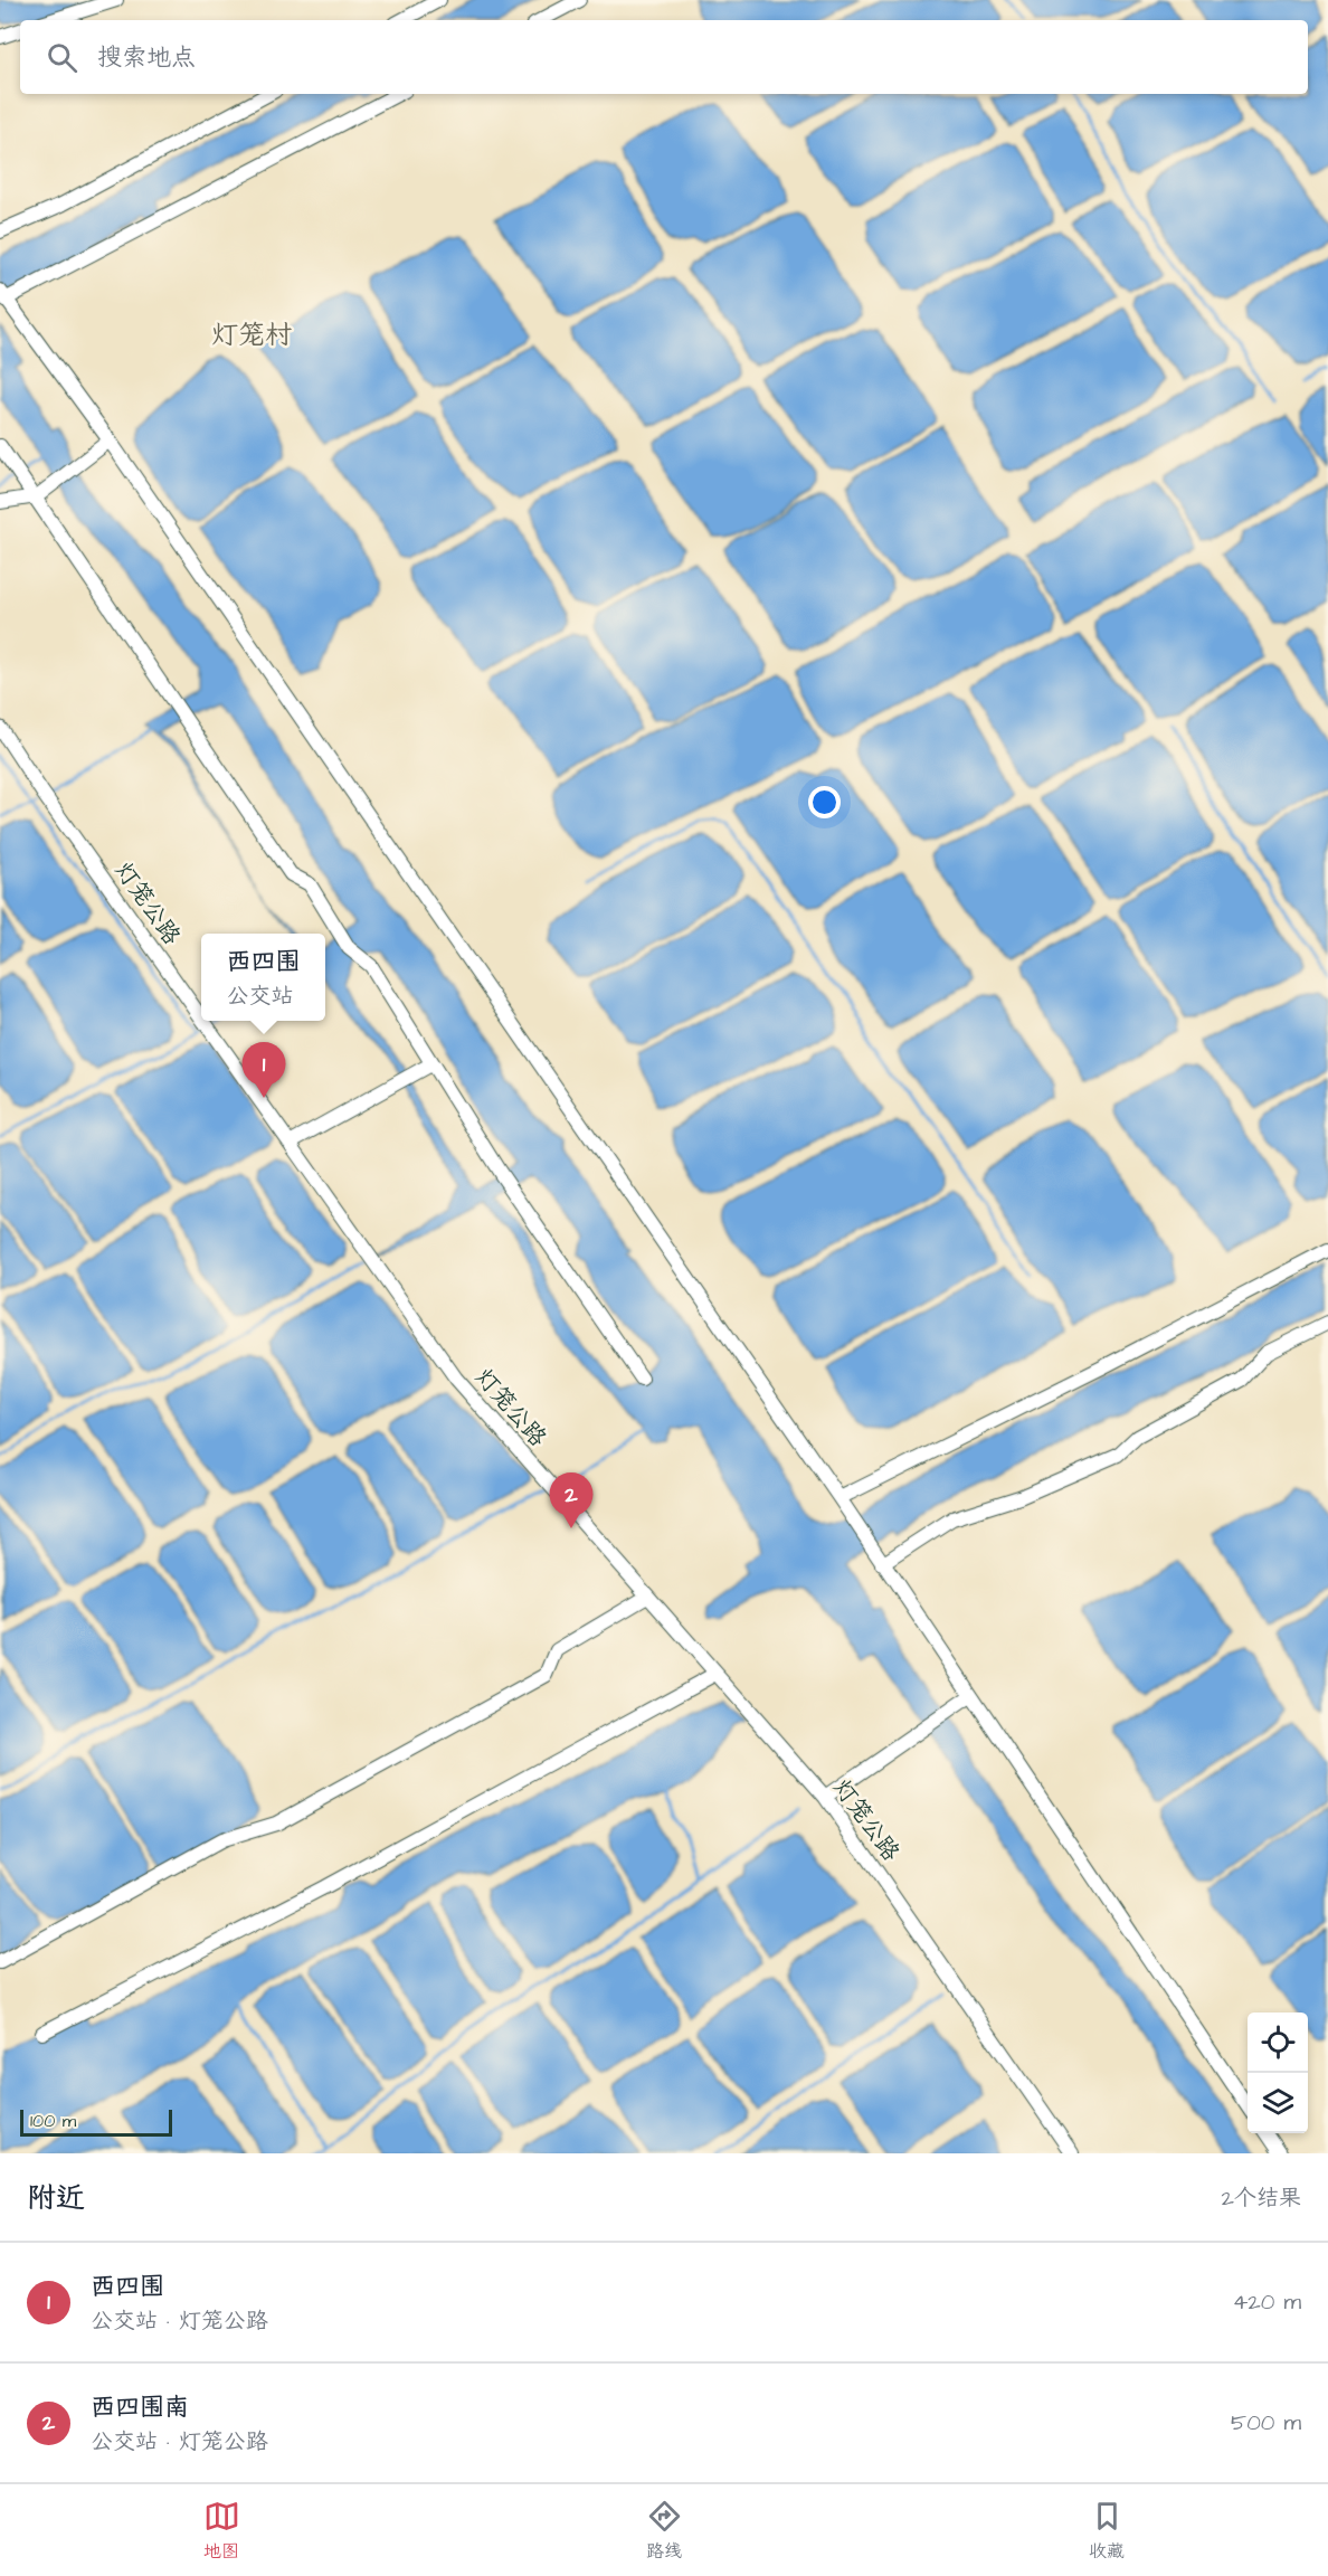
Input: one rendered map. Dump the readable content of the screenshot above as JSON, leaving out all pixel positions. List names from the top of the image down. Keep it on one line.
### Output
{"streets":{"street":["灯笼公路"]},"districts":["灯笼村"],"scale_bar":"100 m","page":{"search":"搜索地点","popup":["西四围","公交站"],"pins":["1","2"],"scale":"100 m","heading":["附近","2个结果"],"list":[{"mark":"1","name":"西四围","note":"公交站 · 灯笼公路","value":"420 m"},{"mark":"2","name":"西四围南","note":"公交站 · 灯笼公路","value":"500 m"}],"nav":["地图","路线","收藏"]}}
